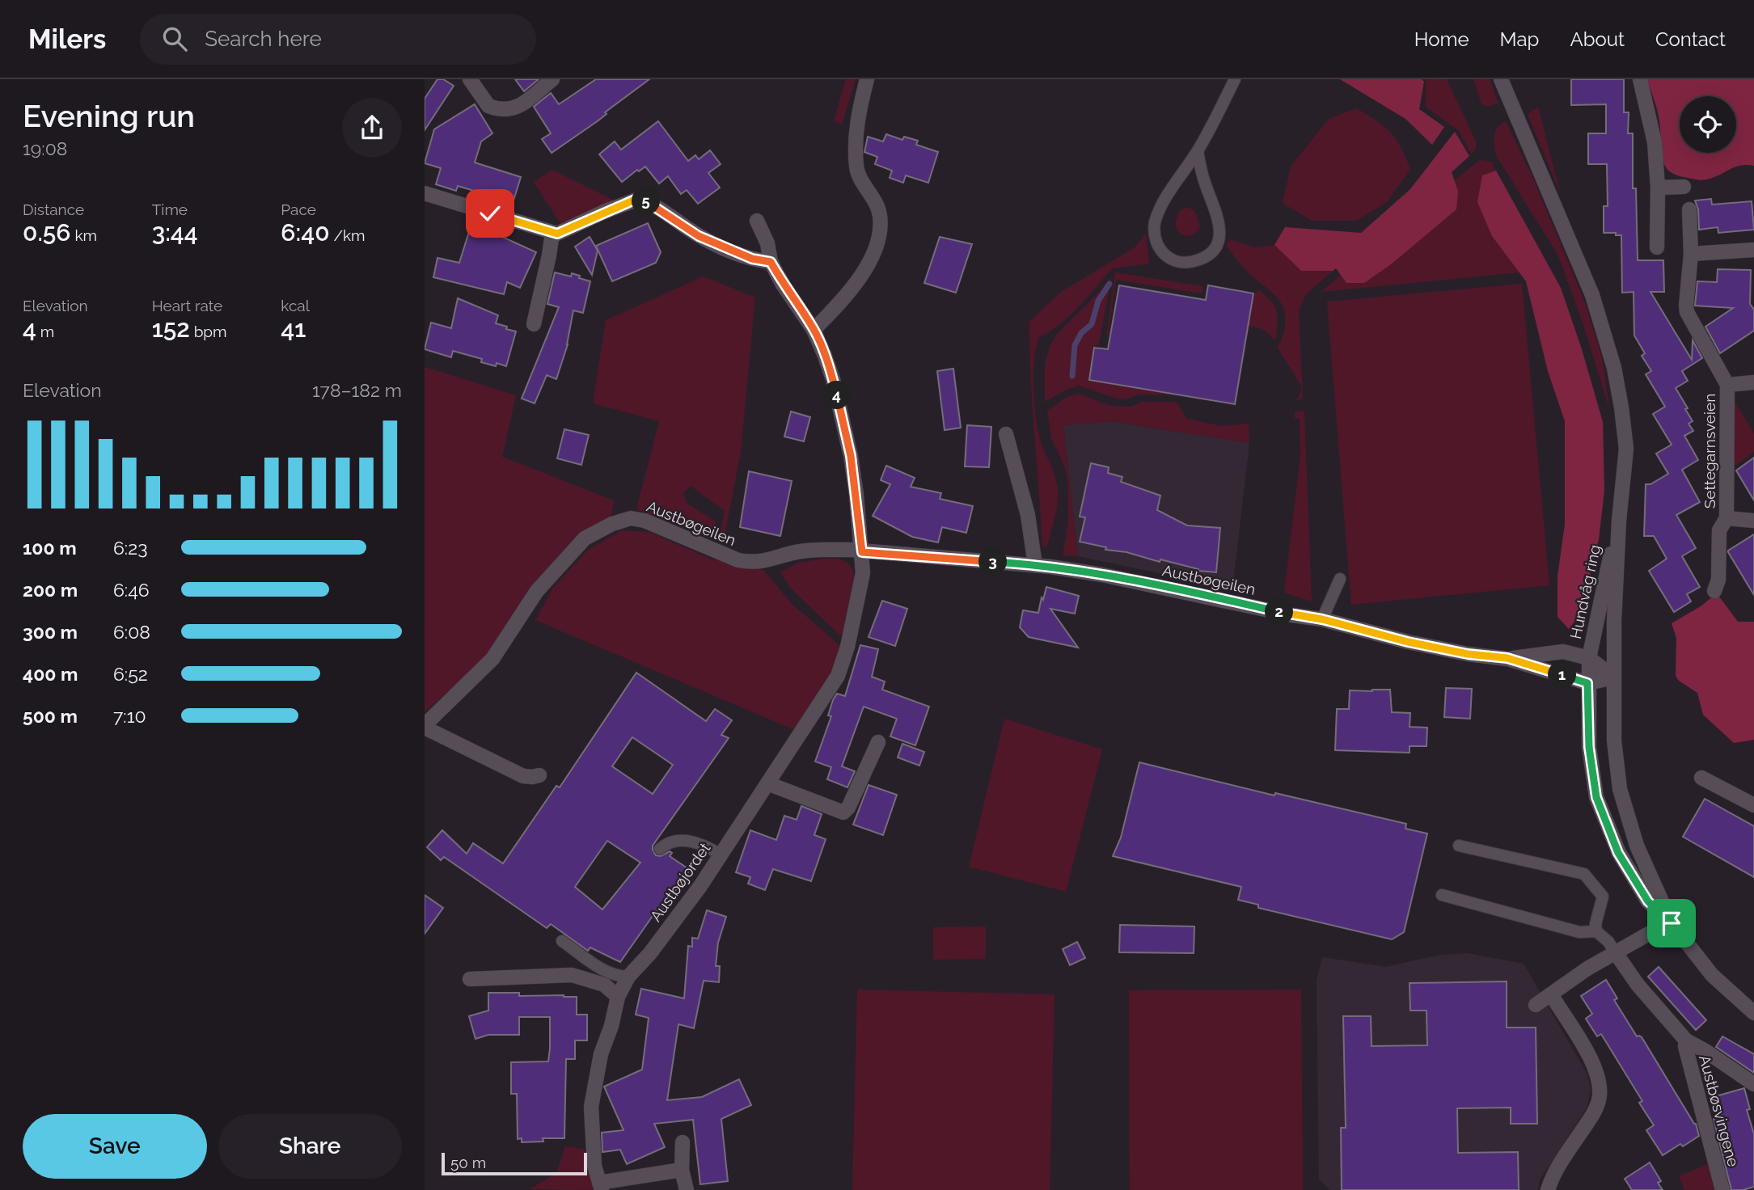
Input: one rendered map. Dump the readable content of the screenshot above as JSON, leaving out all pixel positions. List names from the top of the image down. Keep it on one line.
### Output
{"streets":{"street":["Settegarnsveien","Austbøgeilen","Hundvåg ring","Austbøjordet","Austbøsvingene"]},"crossings":[["Austbøgeilen","Hundvåg ring"],["Austbøgeilen","Austbøjordet"]],"scale_bar":"50 m","page":{"header":"Milers","search":"Search here","nav":["Home","Map","About","Contact"],"heading":["Evening run","19:08"],"stats":[["Distance","0.56 km"],["Time","3:44"],["Pace","6:40 /km"],["Elevation","4 m"],["Heart rate","152 bpm"],["kcal","41"]],"pins":["5","4","3","2","1"],"chart":["Elevation","178–182 m"],"list":[{"name":"100 m","note":"6:23"},{"name":"200 m","note":"6:46"},{"name":"300 m","note":"6:08"},{"name":"400 m","note":"6:52"},{"name":"500 m","note":"7:10"}],"buttons":["Save","Share"],"scale":"50 m"}}
